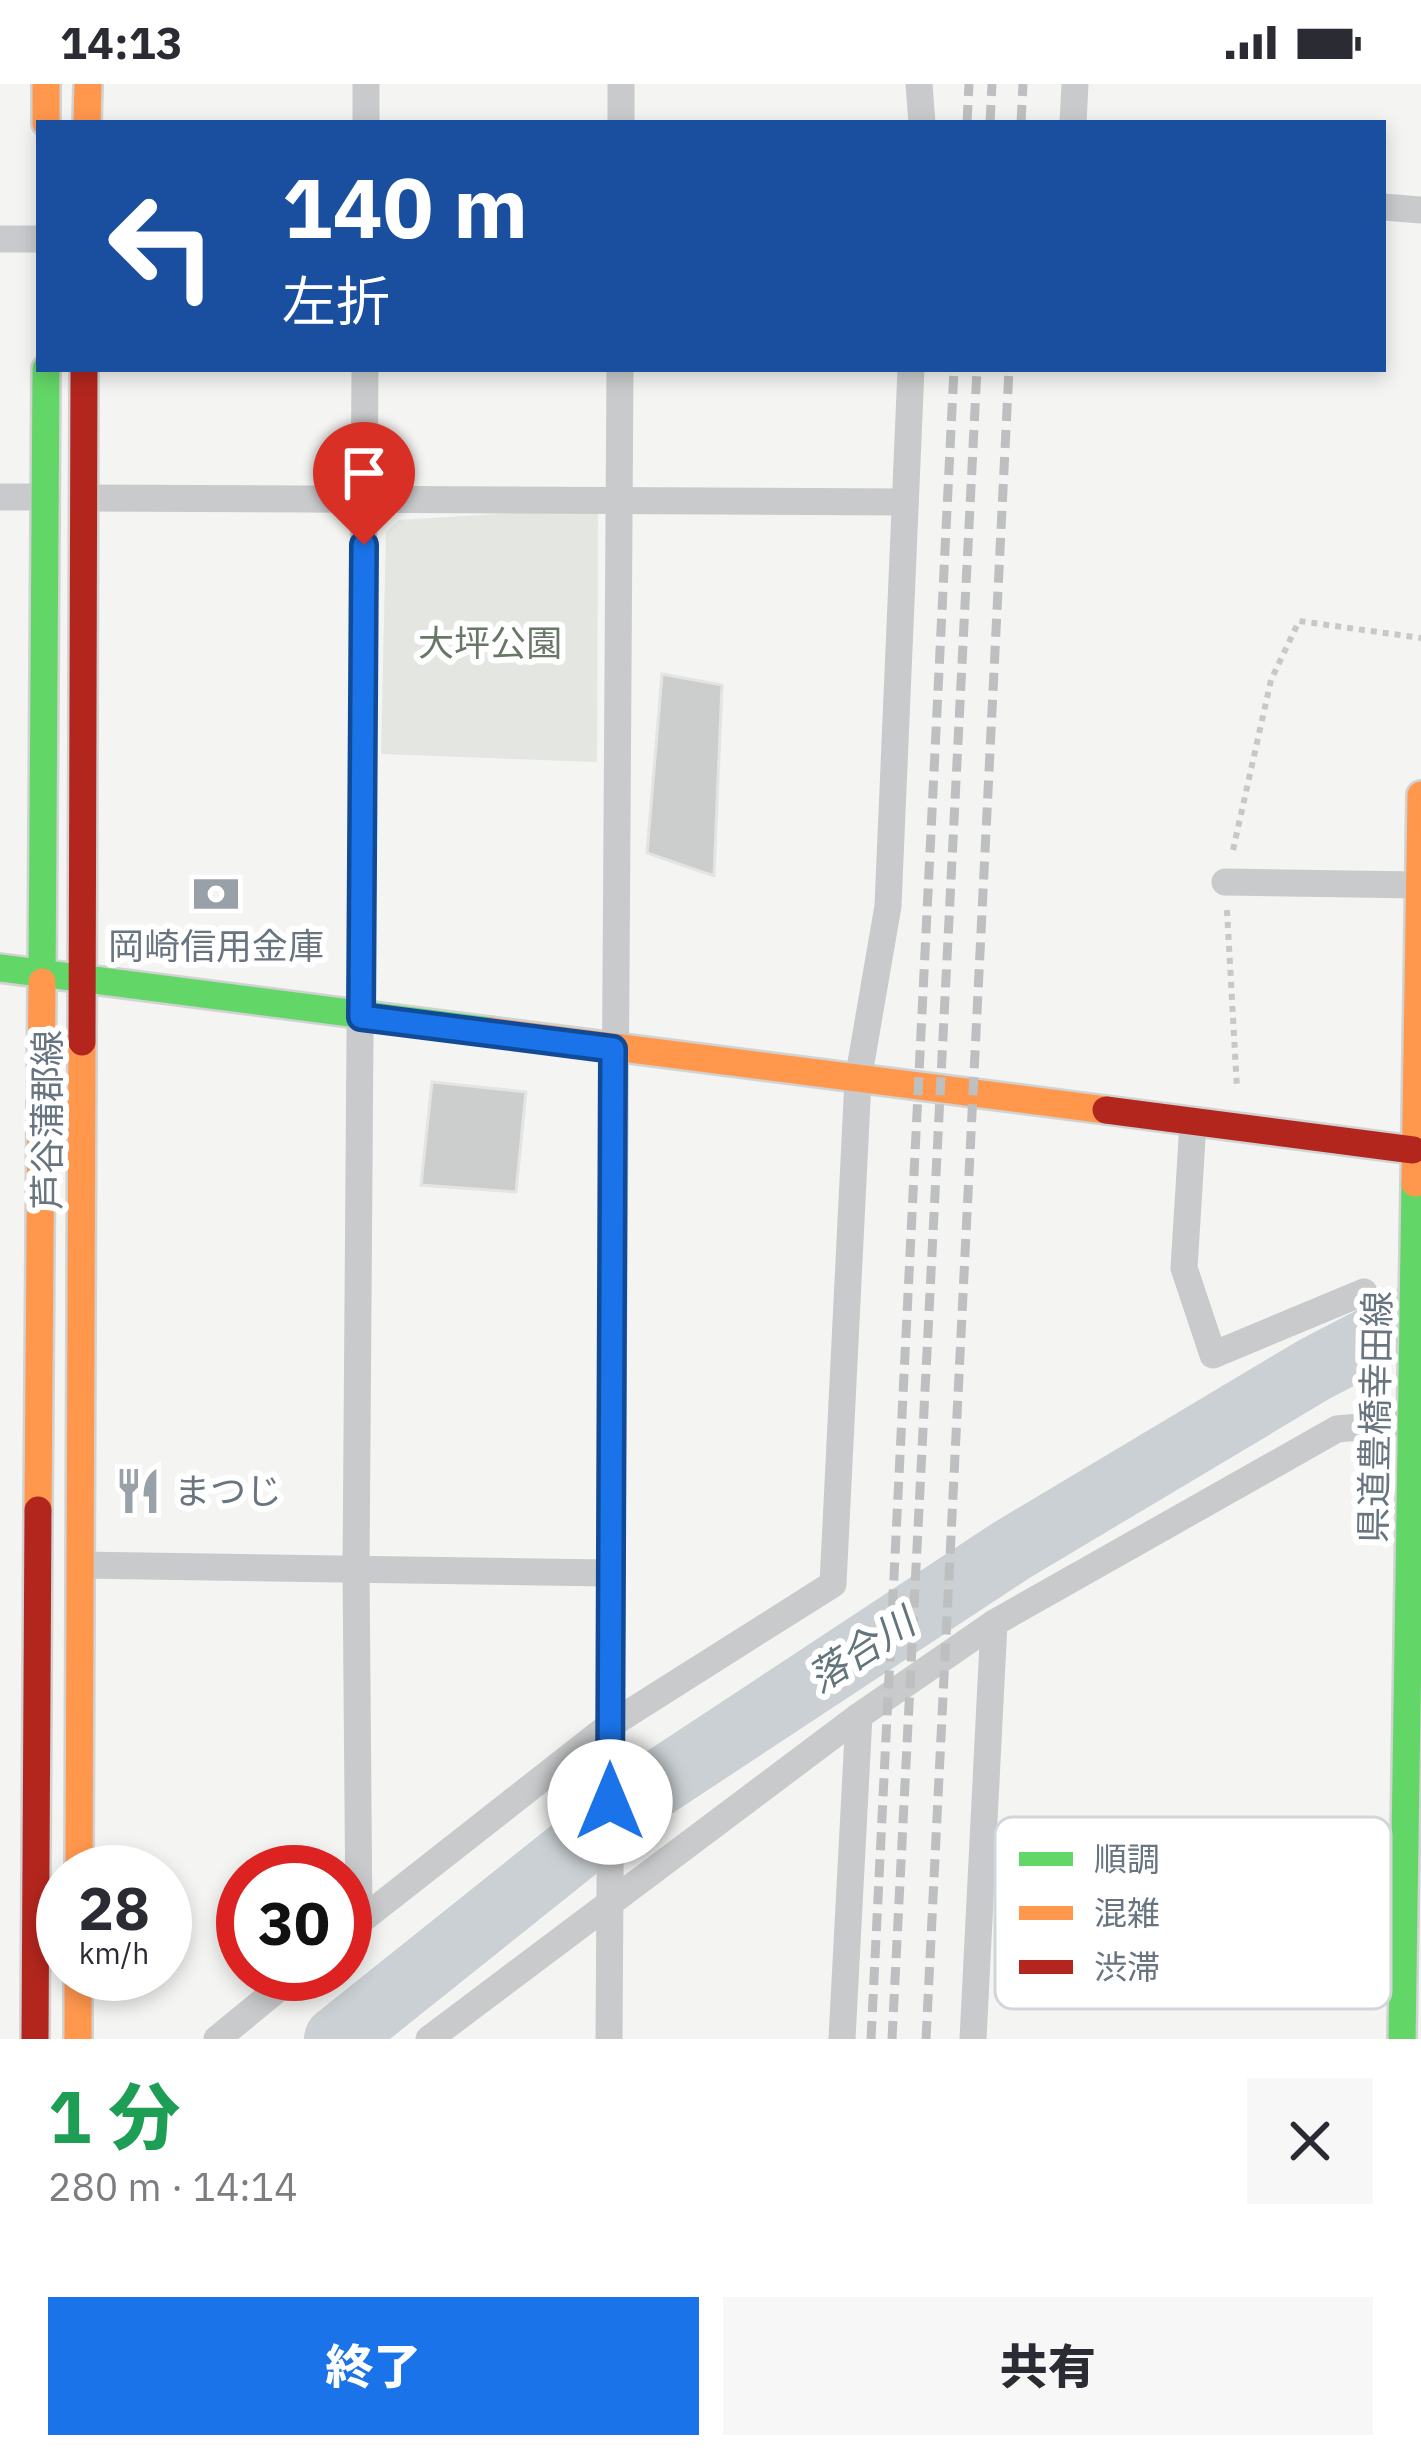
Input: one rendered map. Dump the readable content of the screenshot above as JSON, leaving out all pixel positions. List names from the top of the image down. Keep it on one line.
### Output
{"streets":{"main road":["芦谷蒲郡線","県道豊橋幸田線"]},"water":["落合川"],"parks":["大坪公園"],"places":{"bank":["岡崎信用金庫"],"restaurant":["まつじ"]},"legend":["順調","混雑","渋滞"],"page":{"status":"14:13","turn":["140 m","左折"],"speed":"28 km/h","limit":"30","heading":["1 分","280 m · 14:14"],"buttons":["終了","共有"]}}
